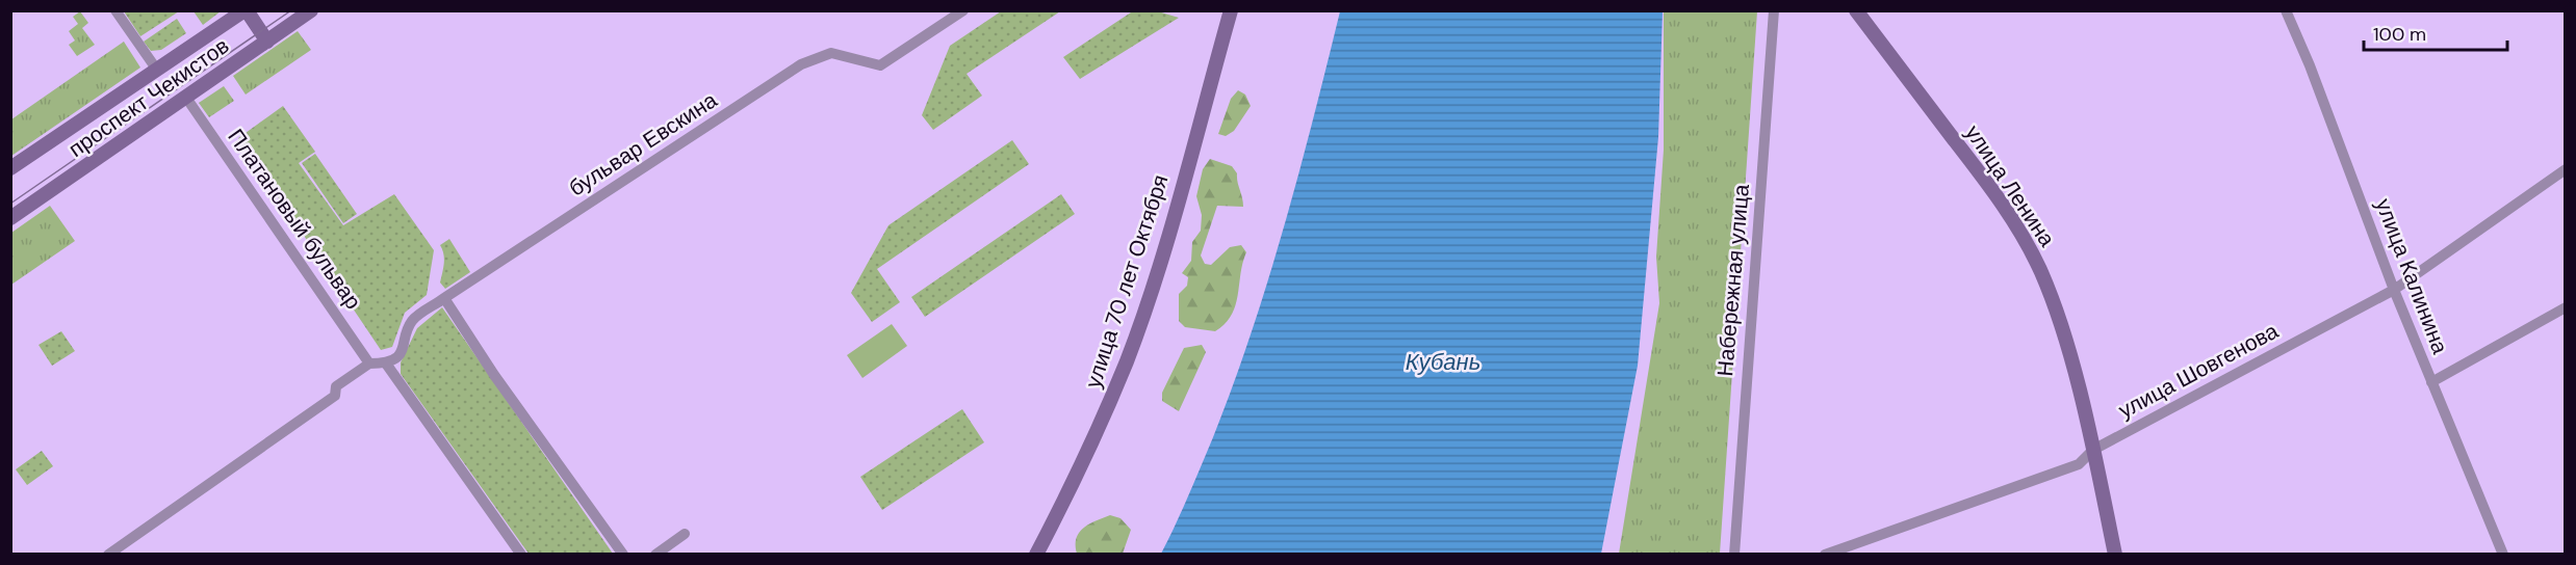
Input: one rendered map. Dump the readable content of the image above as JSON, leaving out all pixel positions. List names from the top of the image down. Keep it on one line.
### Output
{"streets":{"main road":["проспект Чекистов","улица Ленина","улица 70 лет Октября"],"street":["бульвар Евскина","Платановый бульвар","улица Калинина","Набережная улица","улица Шовгенова"]},"crossings":[["проспект Чекистов","Платановый бульвар"],["улица Ленина","улица Шовгенова"],["улица Калинина","улица Шовгенова"]],"water":["Кубань"],"scale_bar":"100 m"}
